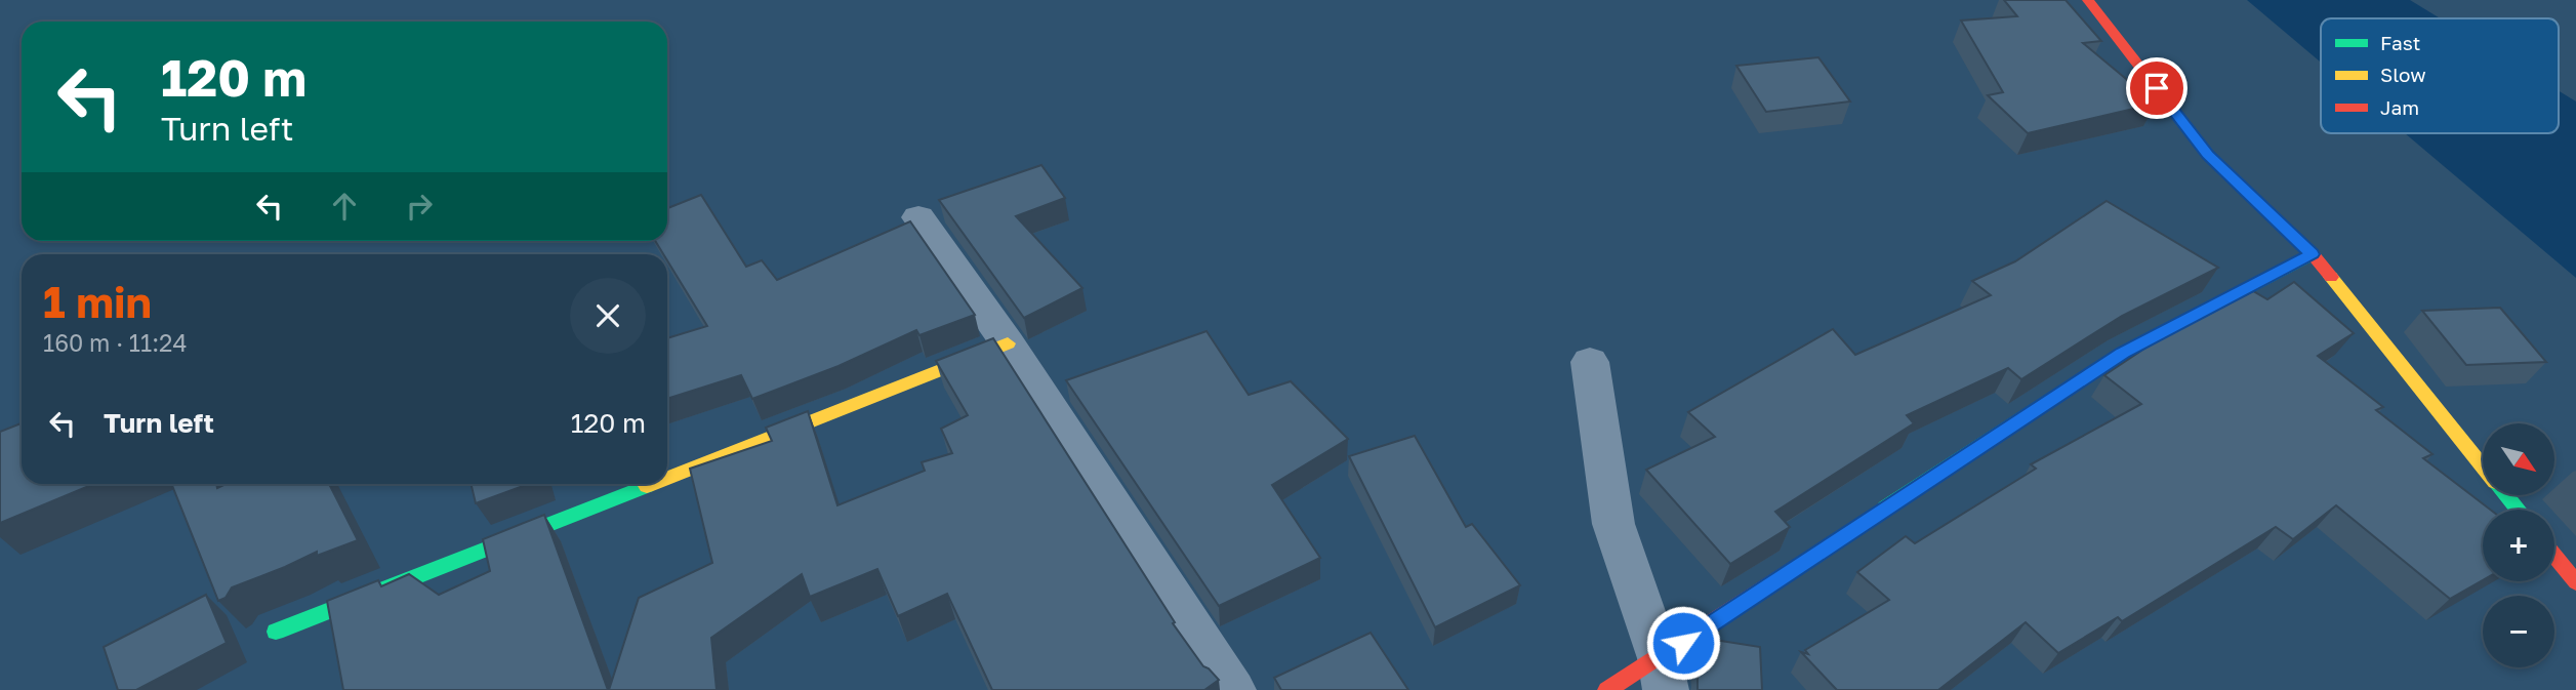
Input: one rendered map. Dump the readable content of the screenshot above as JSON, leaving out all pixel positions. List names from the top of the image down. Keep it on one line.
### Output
{"legend":["Fast","Slow","Jam"],"north":"bottom right","page":{"turn":["120 m","Turn left"],"heading":["1 min","160 m · 11:24"],"list":[{"name":"Turn left","value":"120 m"}],"map_buttons":["+","−"]}}
